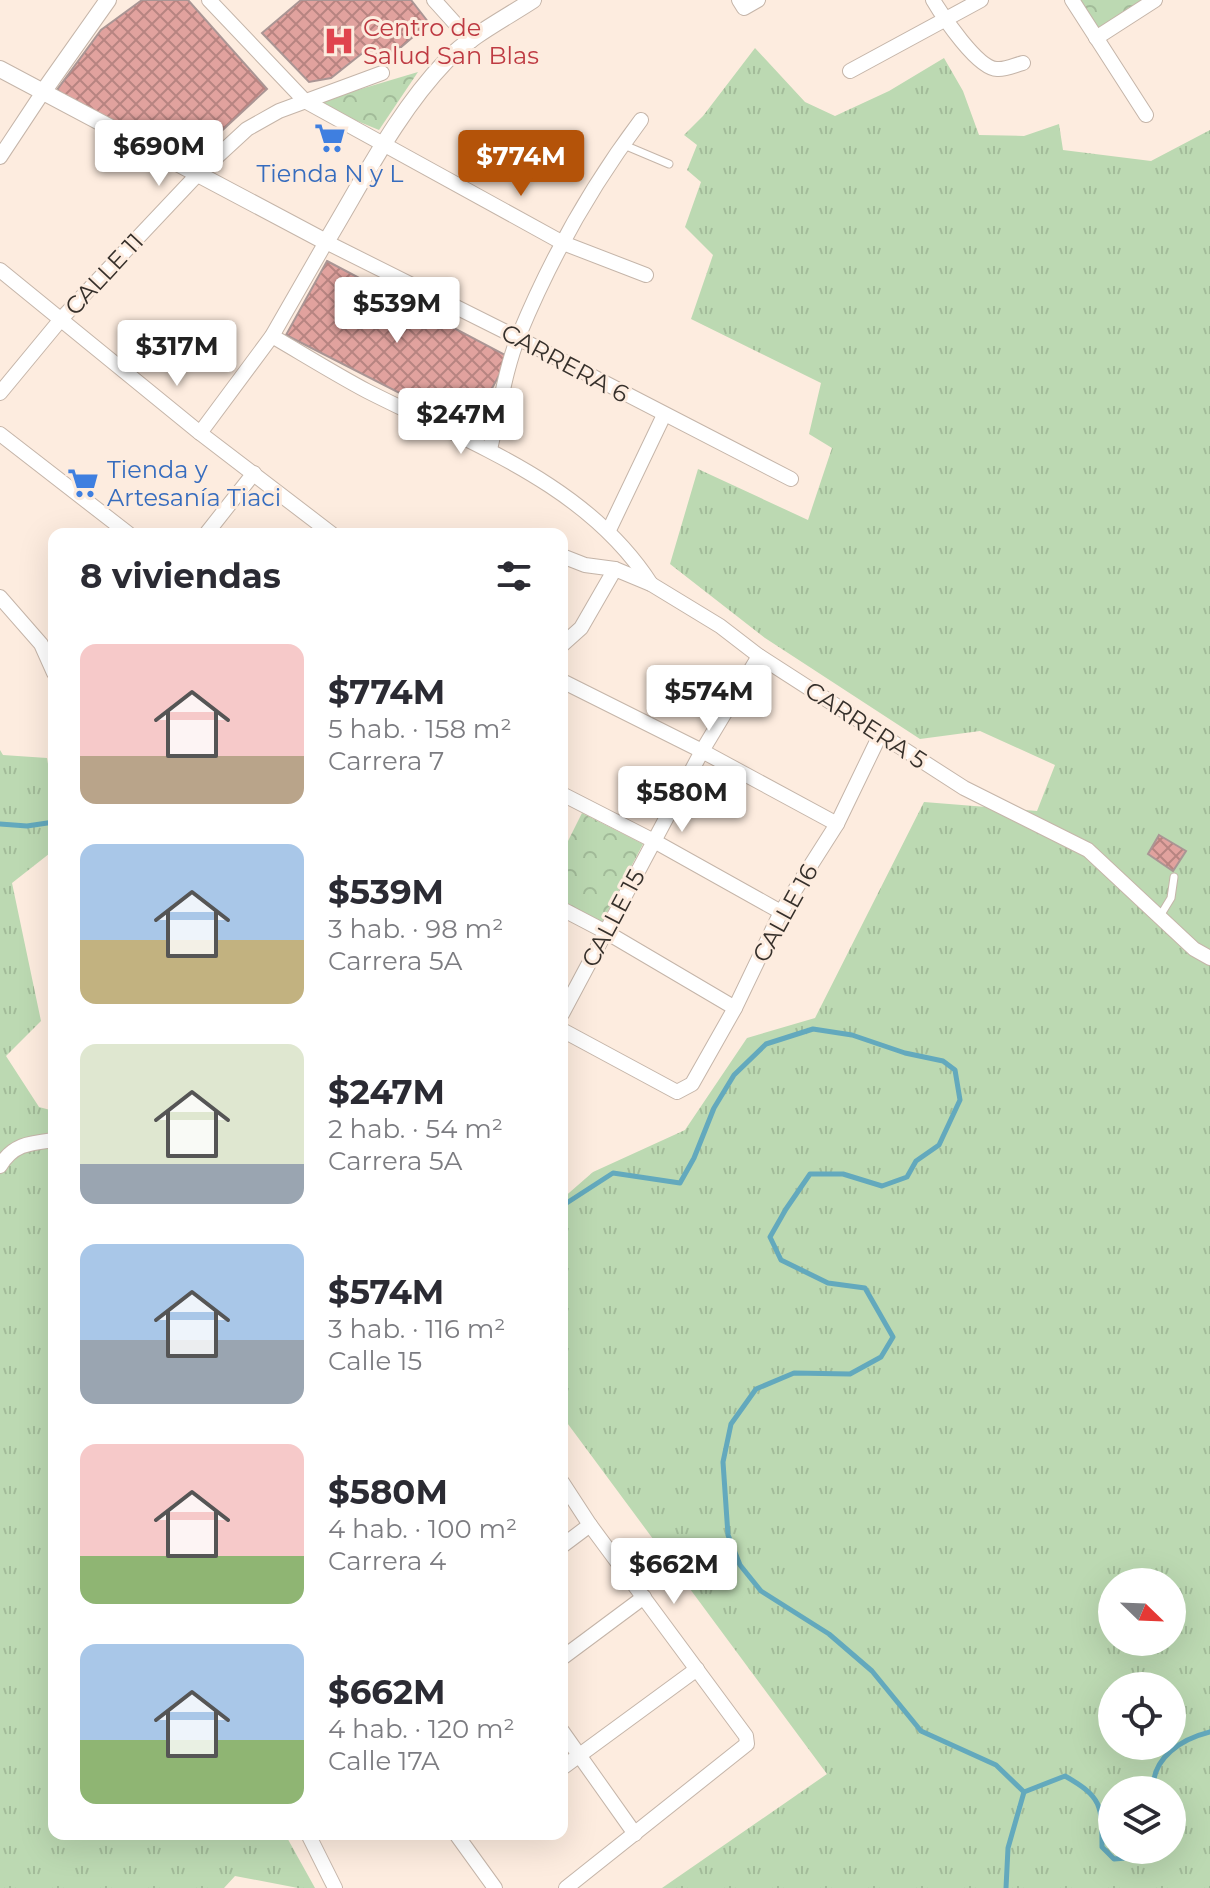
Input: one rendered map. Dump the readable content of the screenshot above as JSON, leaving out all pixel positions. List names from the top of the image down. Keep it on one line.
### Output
{"streets":{"street":["CALLE 11","CARRERA 6","CARRERA 5","CALLE 16","CALLE 15"]},"crossings":[["CALLE 11","CARRERA 6"],["CARRERA 5","CALLE 16"],["CARRERA 5","CALLE 15"]],"places":{"hospital":["Centro de Salud San Blas"],"supermarket":["Tienda N y L","Tienda y Artesanía Tiaci"]},"north":"bottom right","page":{"price":["$690M","$774M","$539M","$317M","$247M","$574M","$580M","$662M"],"heading":"8 viviendas","list":[{"name":"$774M","note":"5 hab. · 158 m² · Carrera 7"},{"name":"$539M","note":"3 hab. · 98 m² · Carrera 5A"},{"name":"$247M","note":"2 hab. · 54 m² · Carrera 5A"},{"name":"$574M","note":"3 hab. · 116 m² · Calle 15"},{"name":"$580M","note":"4 hab. · 100 m² · Carrera 4"},{"name":"$662M","note":"4 hab. · 120 m² · Calle 17A"}]}}
